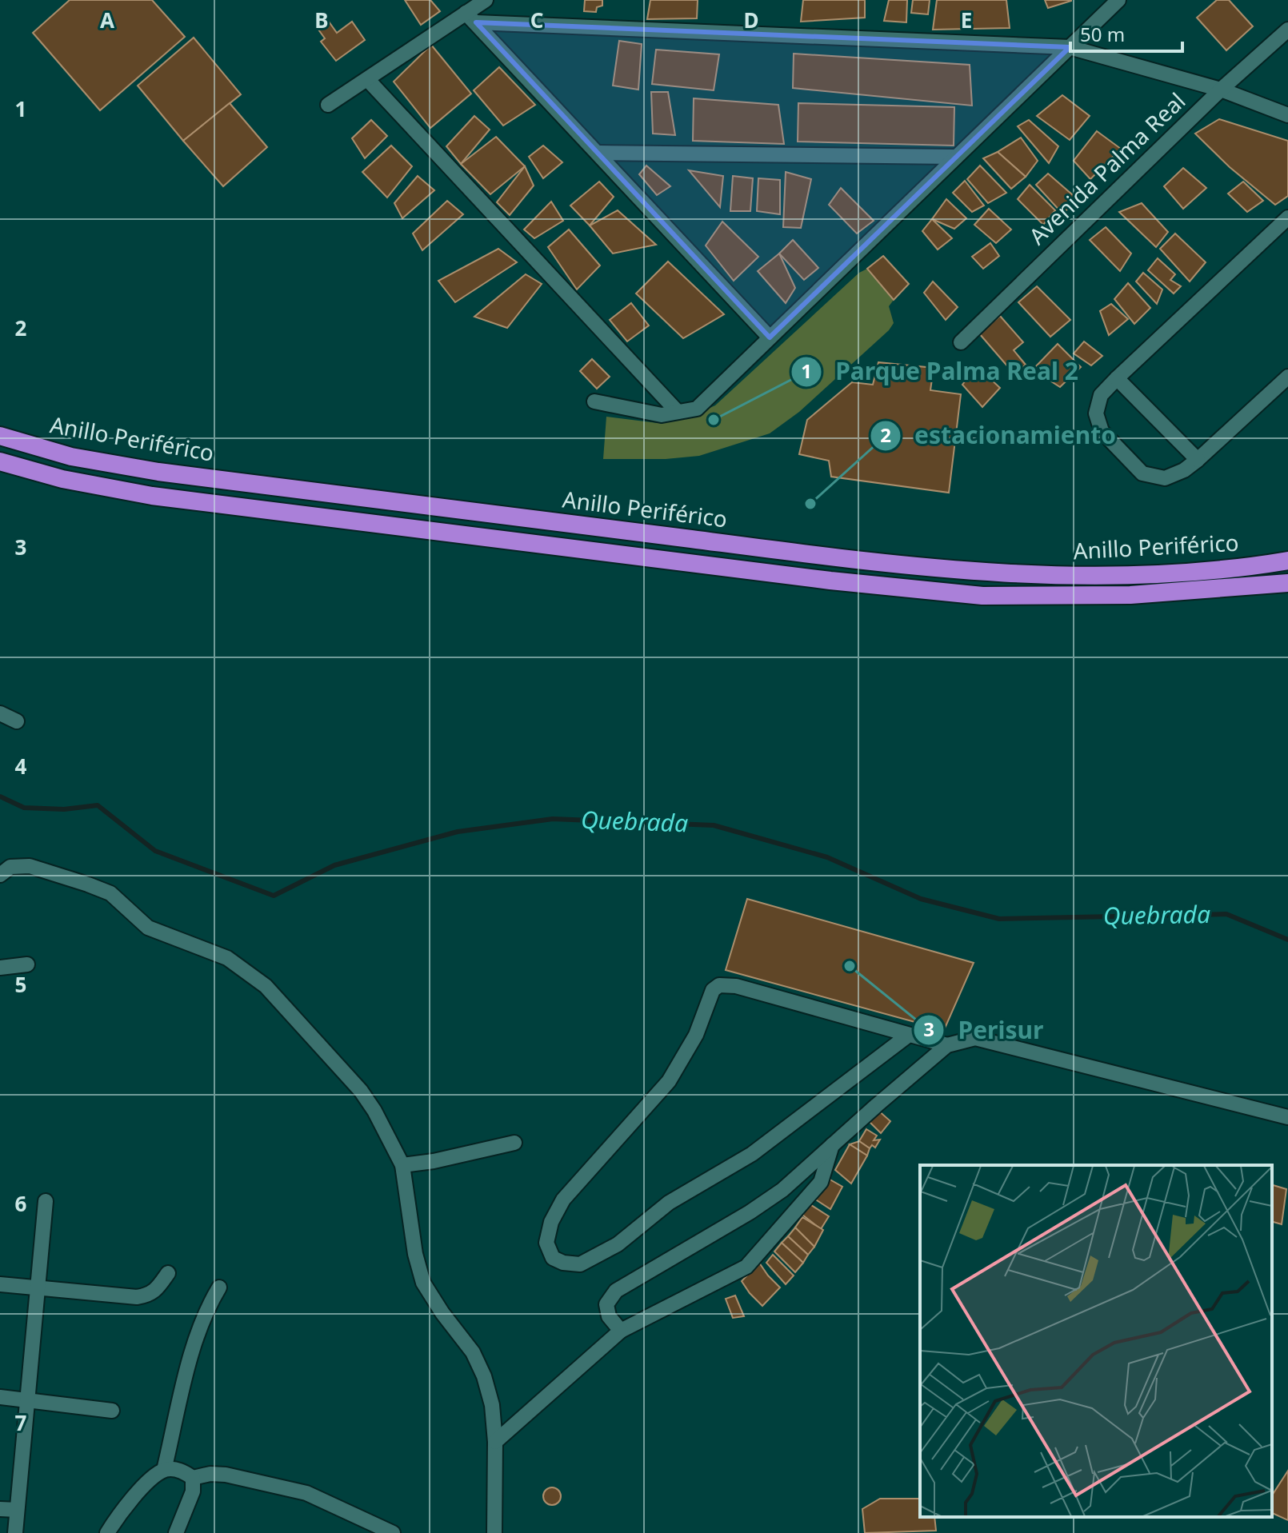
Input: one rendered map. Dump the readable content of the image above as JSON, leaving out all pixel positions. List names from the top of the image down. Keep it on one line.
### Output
{"streets":{"highway":["Anillo Periférico"],"street":["Avenida Palma Real"]},"water":["Quebrada"],"places":["Parque Palma Real 2","estacionamiento","Perisur"],"scale_bar":"50 m","grid":{"columns":["A","B","C","D","E"],"rows":["1","2","3","4","5","6","7"]}}
